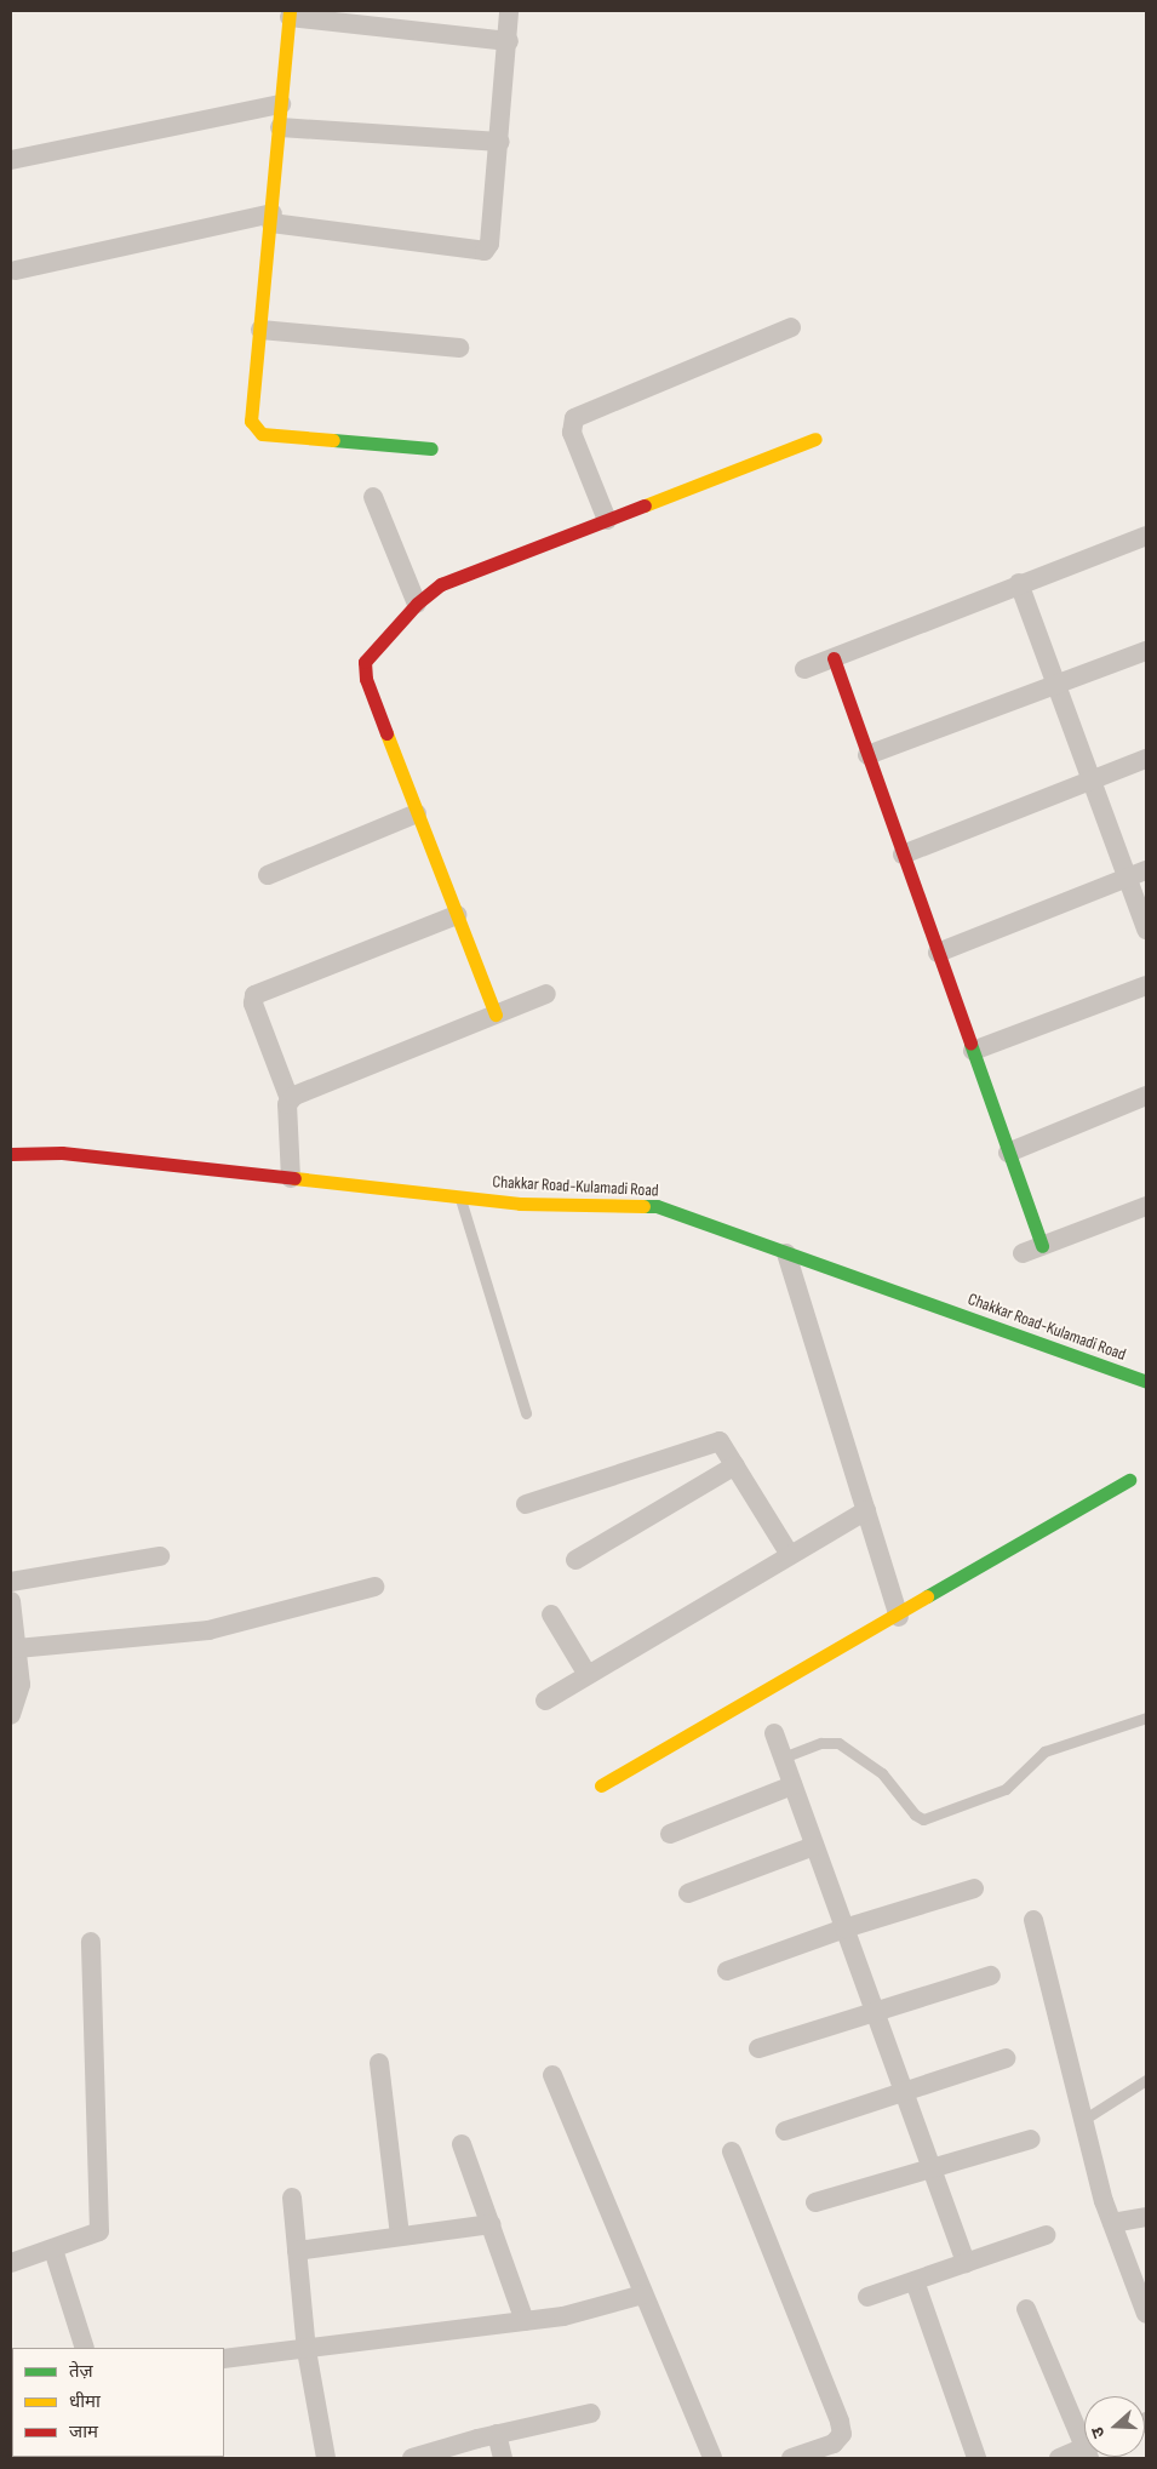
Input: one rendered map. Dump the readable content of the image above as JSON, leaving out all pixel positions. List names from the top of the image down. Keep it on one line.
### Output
{"streets":{"street":["Chakkar Road-Kulamadi Road"]},"legend":["तेज़","धीमा","जाम"],"north":"left"}
